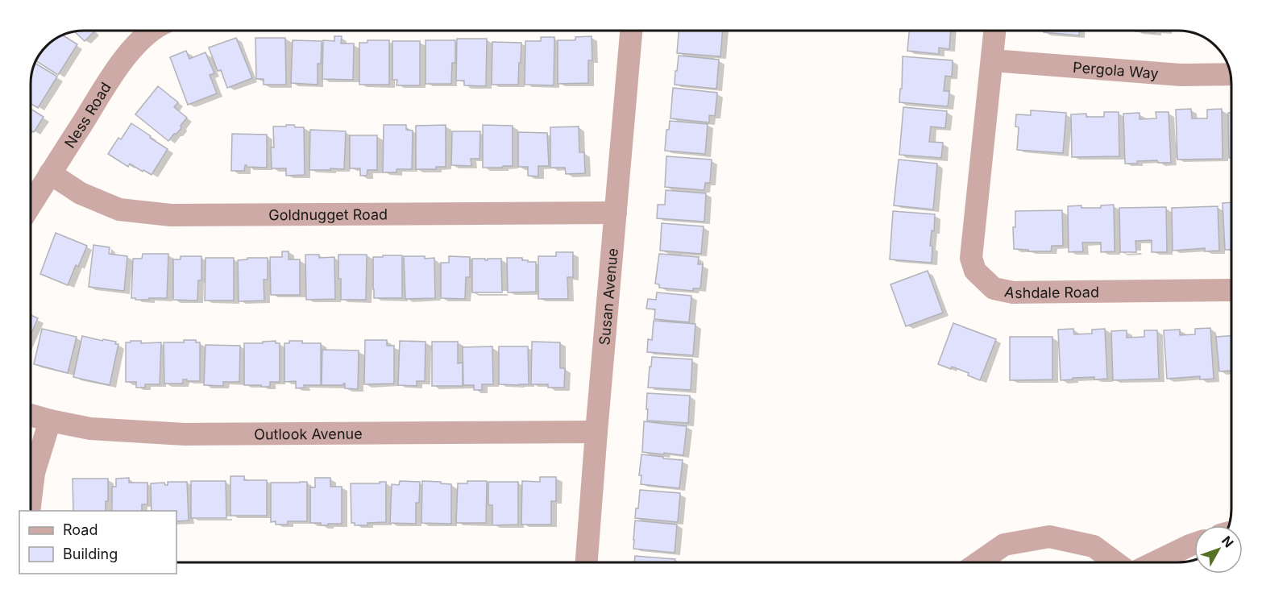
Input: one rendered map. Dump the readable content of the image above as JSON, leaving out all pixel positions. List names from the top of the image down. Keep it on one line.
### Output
{"streets":{"street":["Pergola Way","Ness Road","Goldnugget Road","Ashdale Road","Susan Avenue","Outlook Avenue"]},"crossings":[["Pergola Way","Ashdale Road"],["Ness Road","Goldnugget Road"],["Goldnugget Road","Susan Avenue"],["Susan Avenue","Outlook Avenue"]],"legend":["Road","Building"],"north":"top right"}
